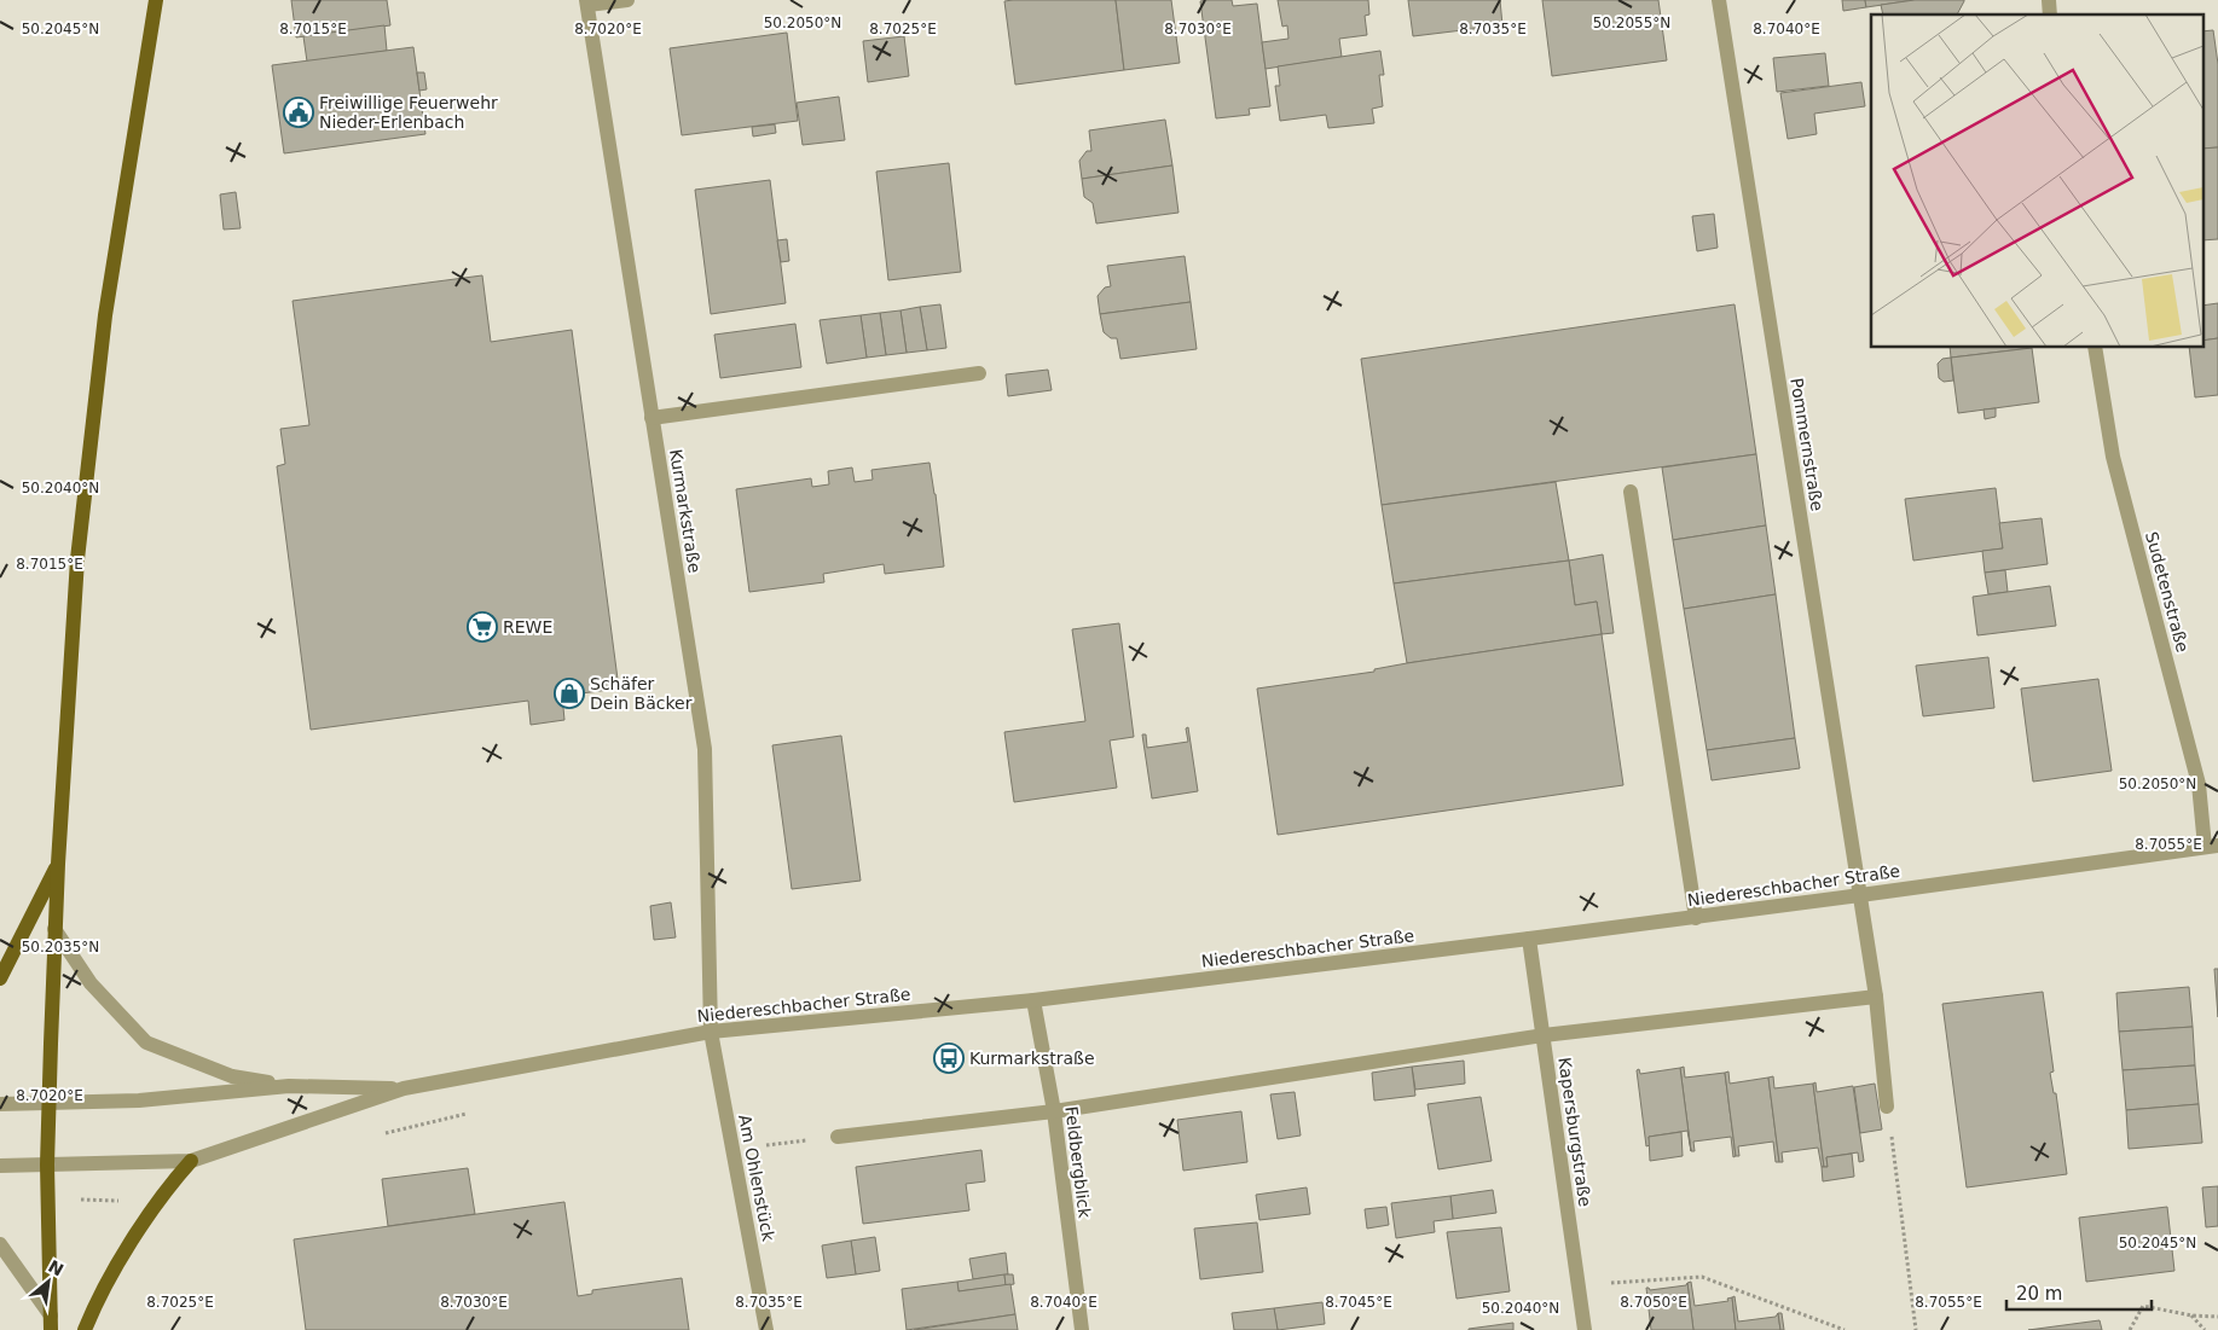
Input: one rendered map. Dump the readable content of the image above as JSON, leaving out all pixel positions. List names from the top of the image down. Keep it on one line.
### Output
{"streets":{"street":["Pommernstraße","Kurmarkstraße","Sudetenstraße","Niedereschbacher Straße","Kapersburgstraße","Feldbergblick","Am Ohlenstück"]},"crossings":[["Pommernstraße","Niedereschbacher Straße"],["Kurmarkstraße","Niedereschbacher Straße"],["Kurmarkstraße","Am Ohlenstück"],["Sudetenstraße","Niedereschbacher Straße"],["Niedereschbacher Straße","Kapersburgstraße"],["Niedereschbacher Straße","Feldbergblick"],["Niedereschbacher Straße","Am Ohlenstück"]],"places":{"public building":["Freiwillige Feuerwehr Nieder-Erlenbach"],"supermarket":["REWE"],"shop":["Schäfer Dein Bäcker"],"bus stop":["Kurmarkstraße"]},"scale_bar":"20 m","north":"top right","coordinates":["50.2050°N","50.2055°N","8.7015°E","8.7020°E","8.7025°E","8.7030°E","8.7035°E","8.7040°E","50.2045°N","50.2040°N","8.7055°E","50.2035°N","8.7045°E","8.7050°E"]}
